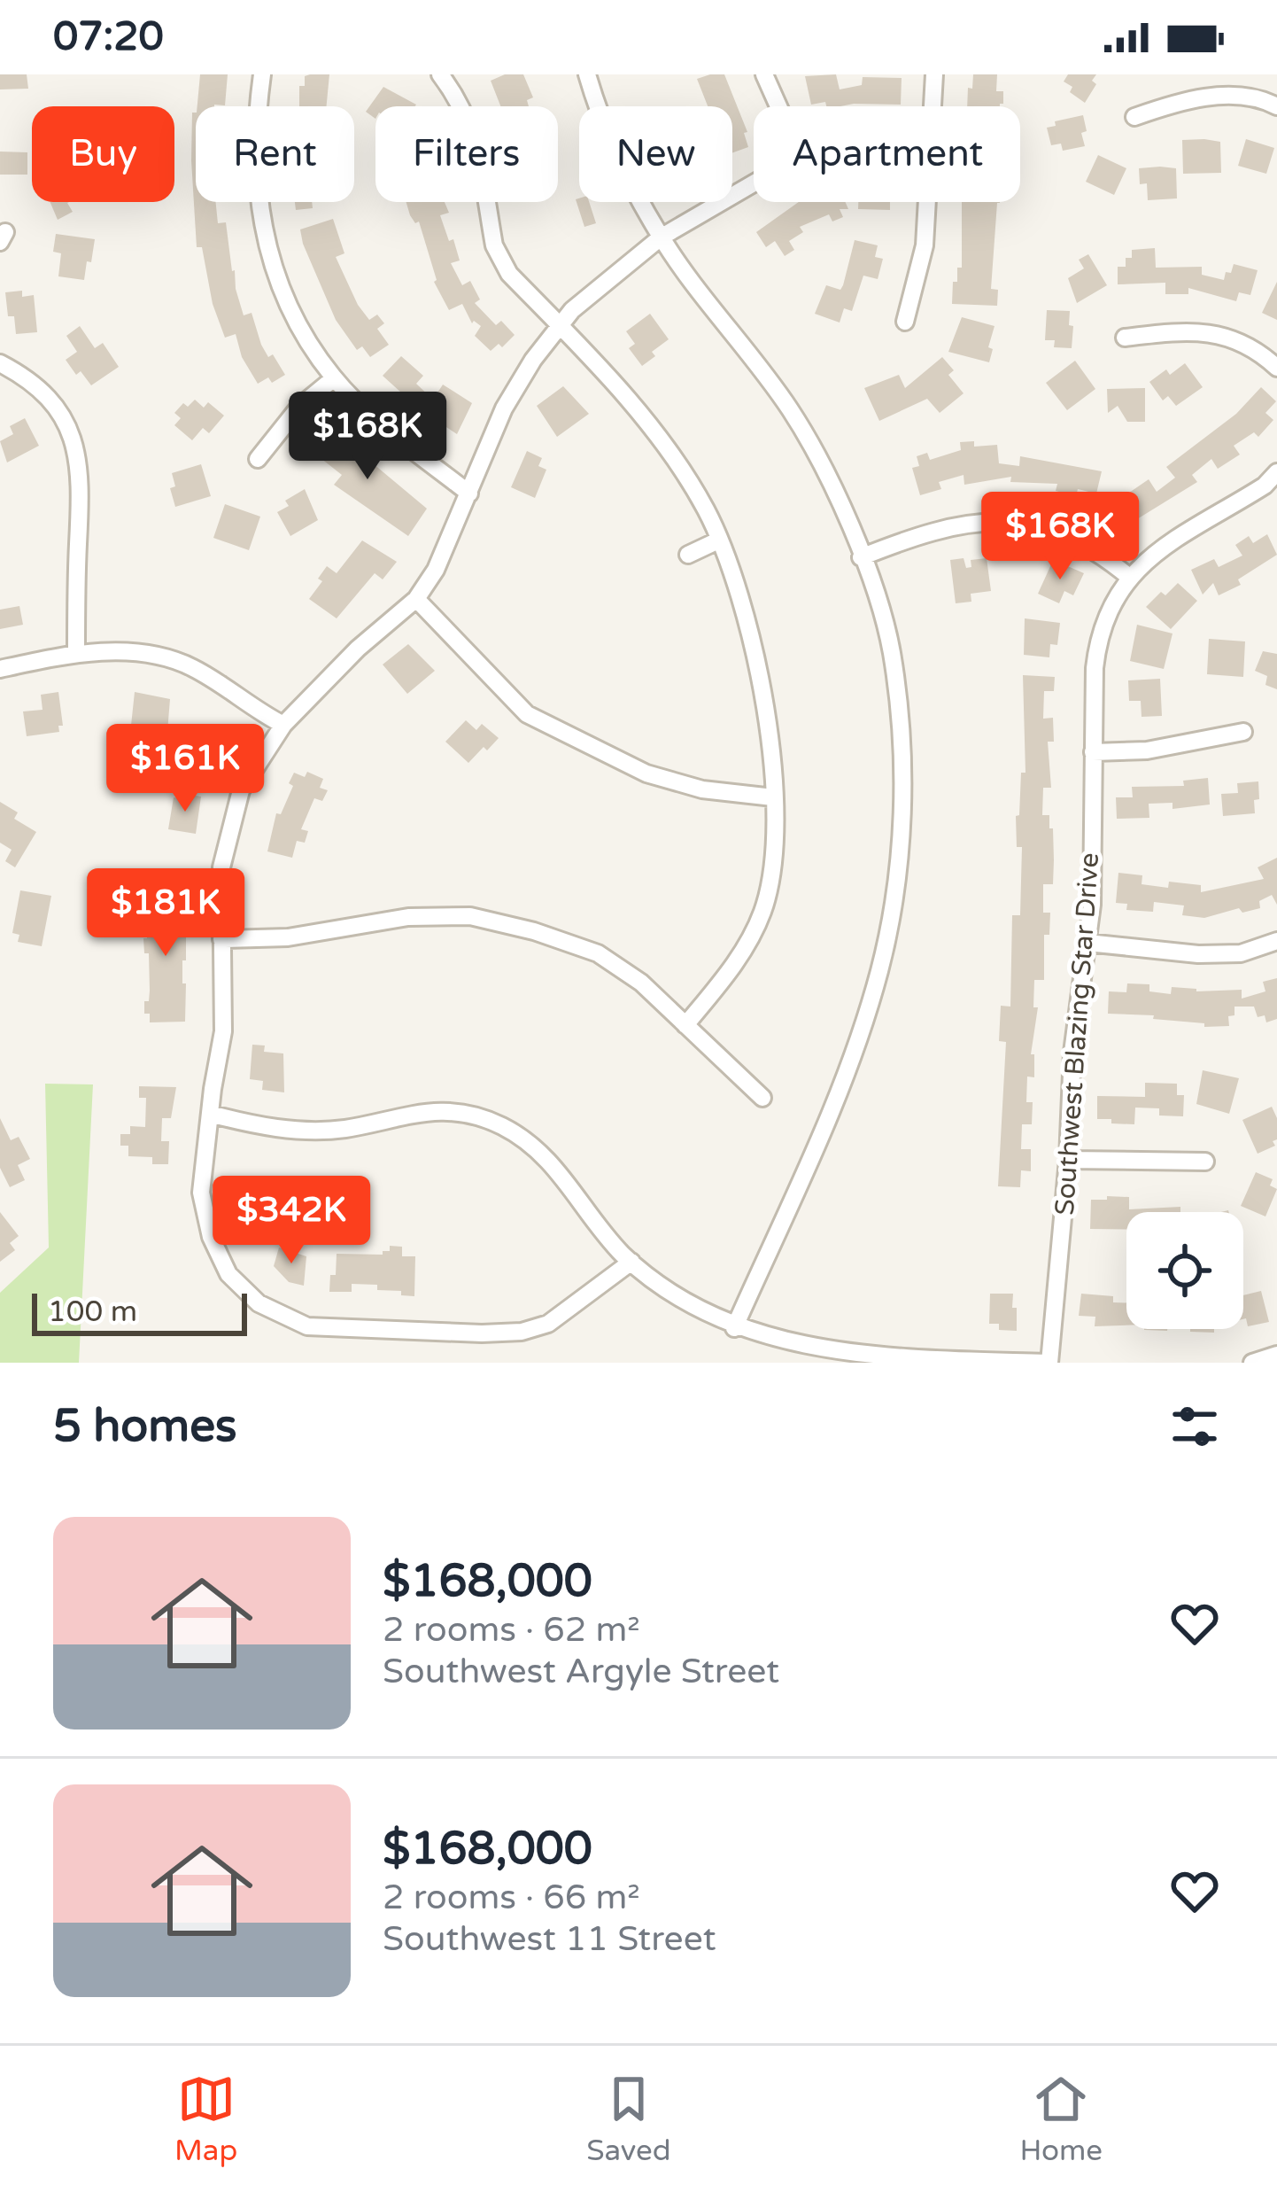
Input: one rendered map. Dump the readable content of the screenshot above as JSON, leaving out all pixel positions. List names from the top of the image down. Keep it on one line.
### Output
{"streets":{"street":["Southwest Blazing Star Drive"]},"scale_bar":"100 m","page":{"status":"07:20","chip":["Buy","Rent","Filters","New","Apartment"],"price":["$168K","$168K","$161K","$181K","$342K"],"scale":"100 m","heading":"5 homes","list":[{"name":"$168,000","note":"2 rooms · 62 m² · Southwest Argyle Street"},{"name":"$168,000","note":"2 rooms · 66 m² · Southwest 11 Street"}],"tabs":["Map","Saved","Home"]}}
